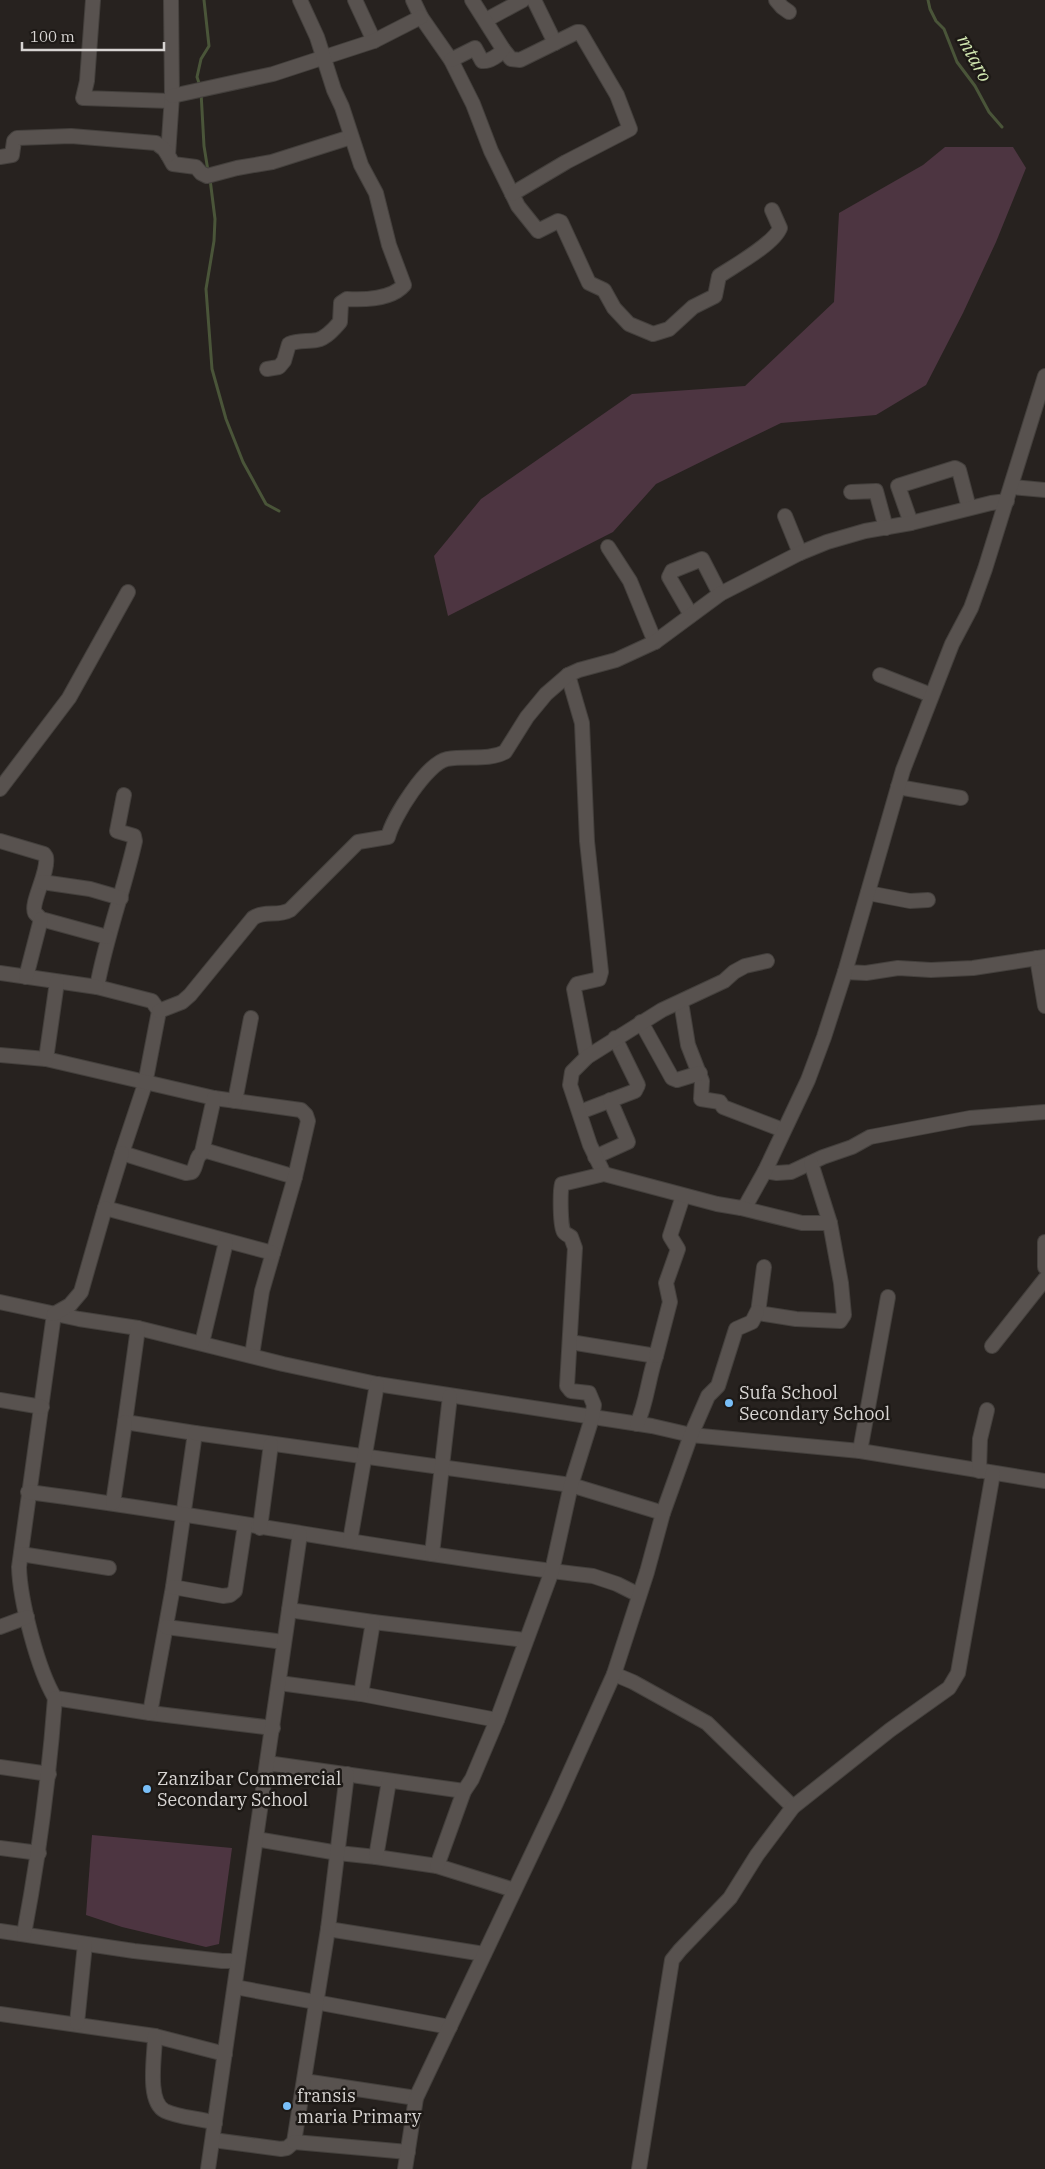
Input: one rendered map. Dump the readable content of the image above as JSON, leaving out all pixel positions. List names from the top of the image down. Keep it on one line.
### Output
{"water":["mtaro"],"places":["Sufa School Secondary School","Zanzibar Commercial Secondary School","fransis maria Primary"],"scale_bar":"100 m"}
